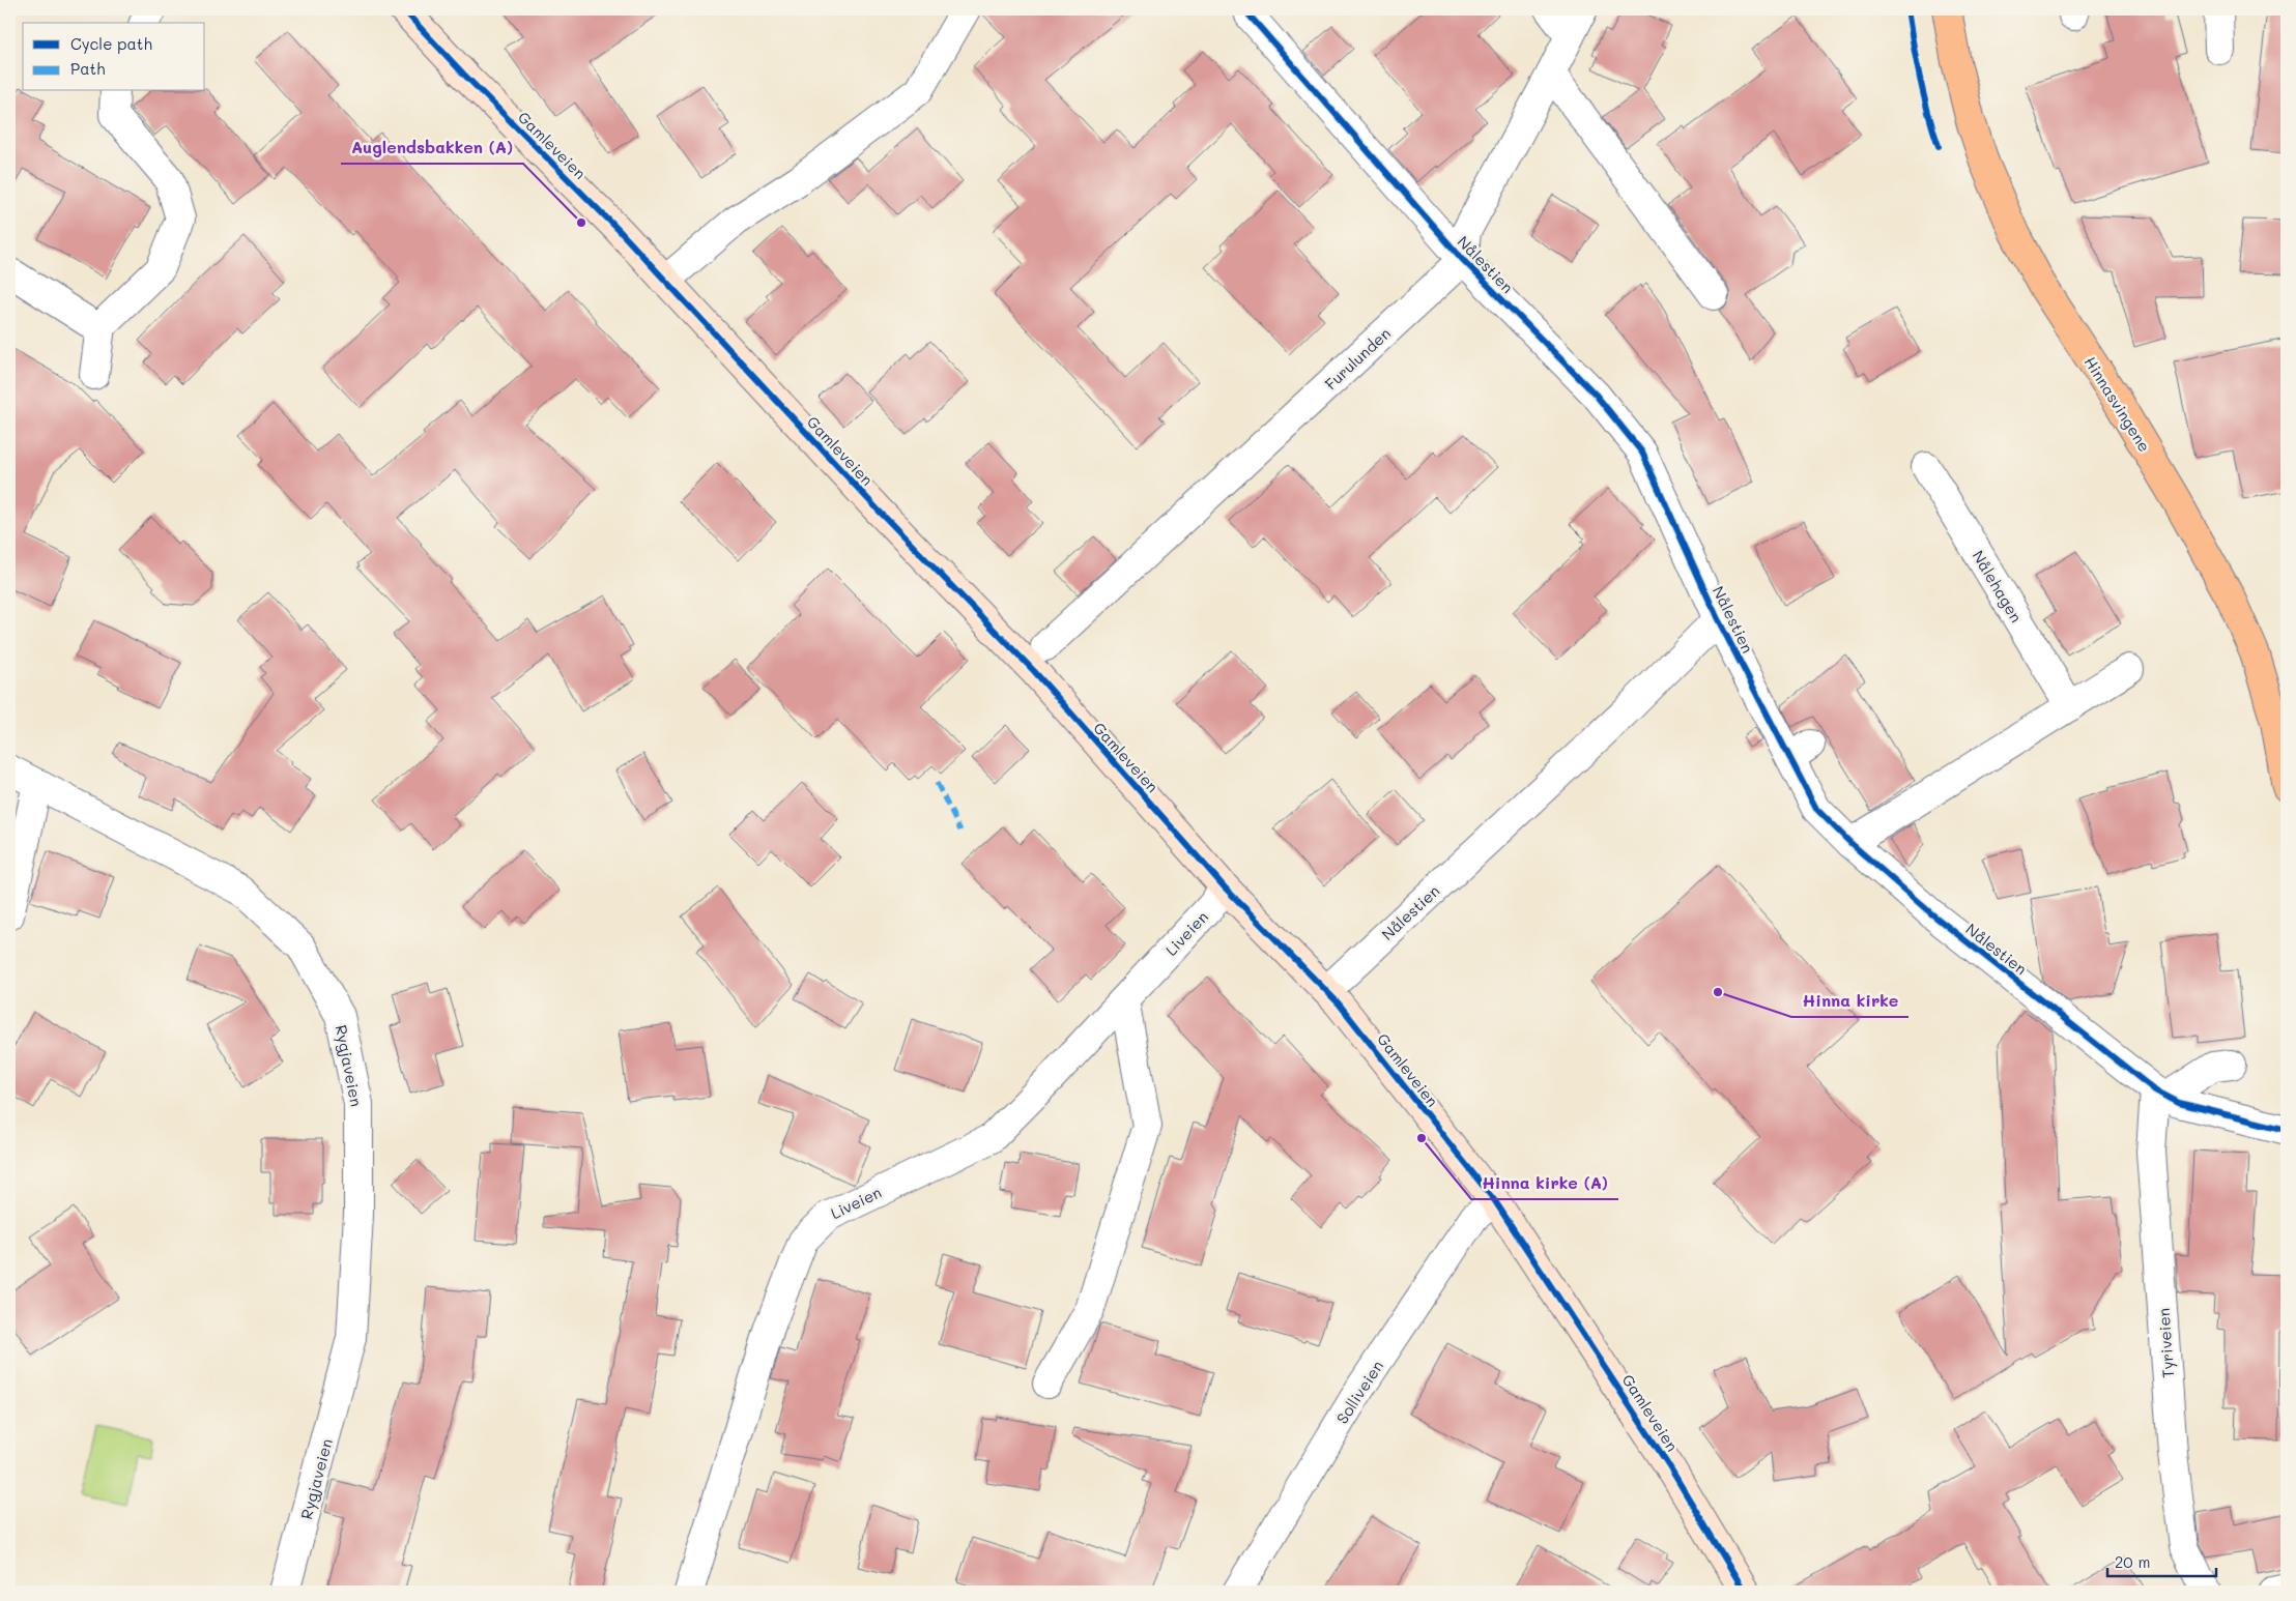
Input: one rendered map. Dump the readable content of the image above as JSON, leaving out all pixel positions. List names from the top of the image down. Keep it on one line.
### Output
{"streets":{"main road":["Hinnasvingene"],"street":["Gamleveien","Nålestien","Furulunden","Nålehagen","Liveien","Rygjaveien","Tyriveien","Solliveien"]},"crossings":[["Gamleveien","Nålestien"],["Gamleveien","Liveien"],["Gamleveien","Solliveien"],["Nålestien","Furulunden"],["Nålestien","Tyriveien"]],"places":["Auglendsbakken (A)","Hinna kirke","Hinna kirke (A)"],"legend":["Cycle path","Path"],"scale_bar":"20 m"}
